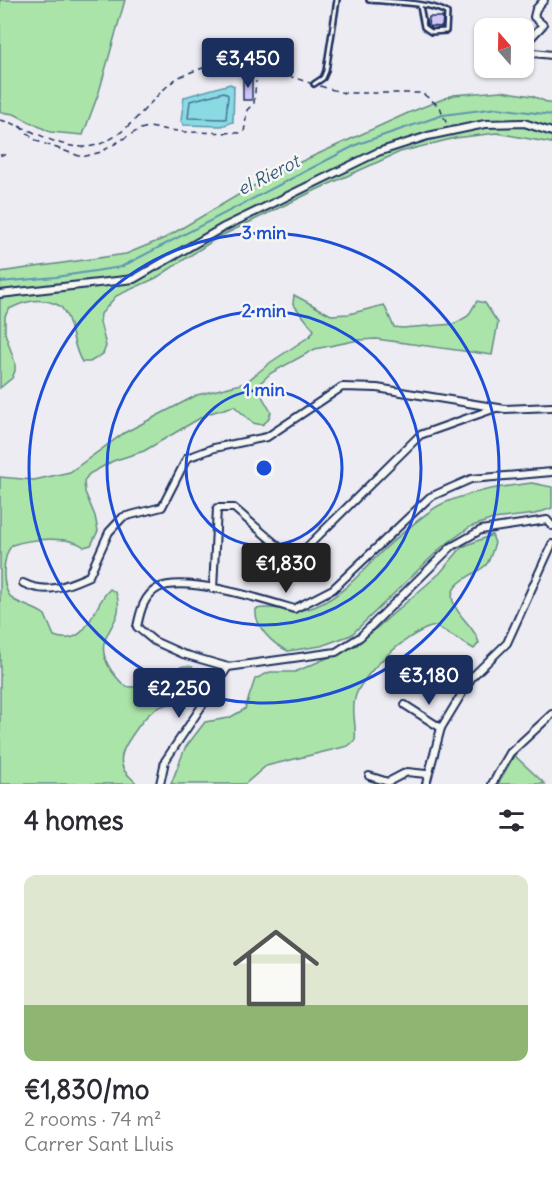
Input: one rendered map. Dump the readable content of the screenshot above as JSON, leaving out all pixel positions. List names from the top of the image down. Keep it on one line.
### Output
{"water":["el Rierot"],"north":"top","page":{"price":["€3,450","€1,830","€3,180","€2,250"],"heading":"4 homes","list":[{"name":"€1,830/mo","note":"2 rooms · 74 m² · Carrer Sant Lluis"}]},"rings":["3 min","2 min","1 min"]}
